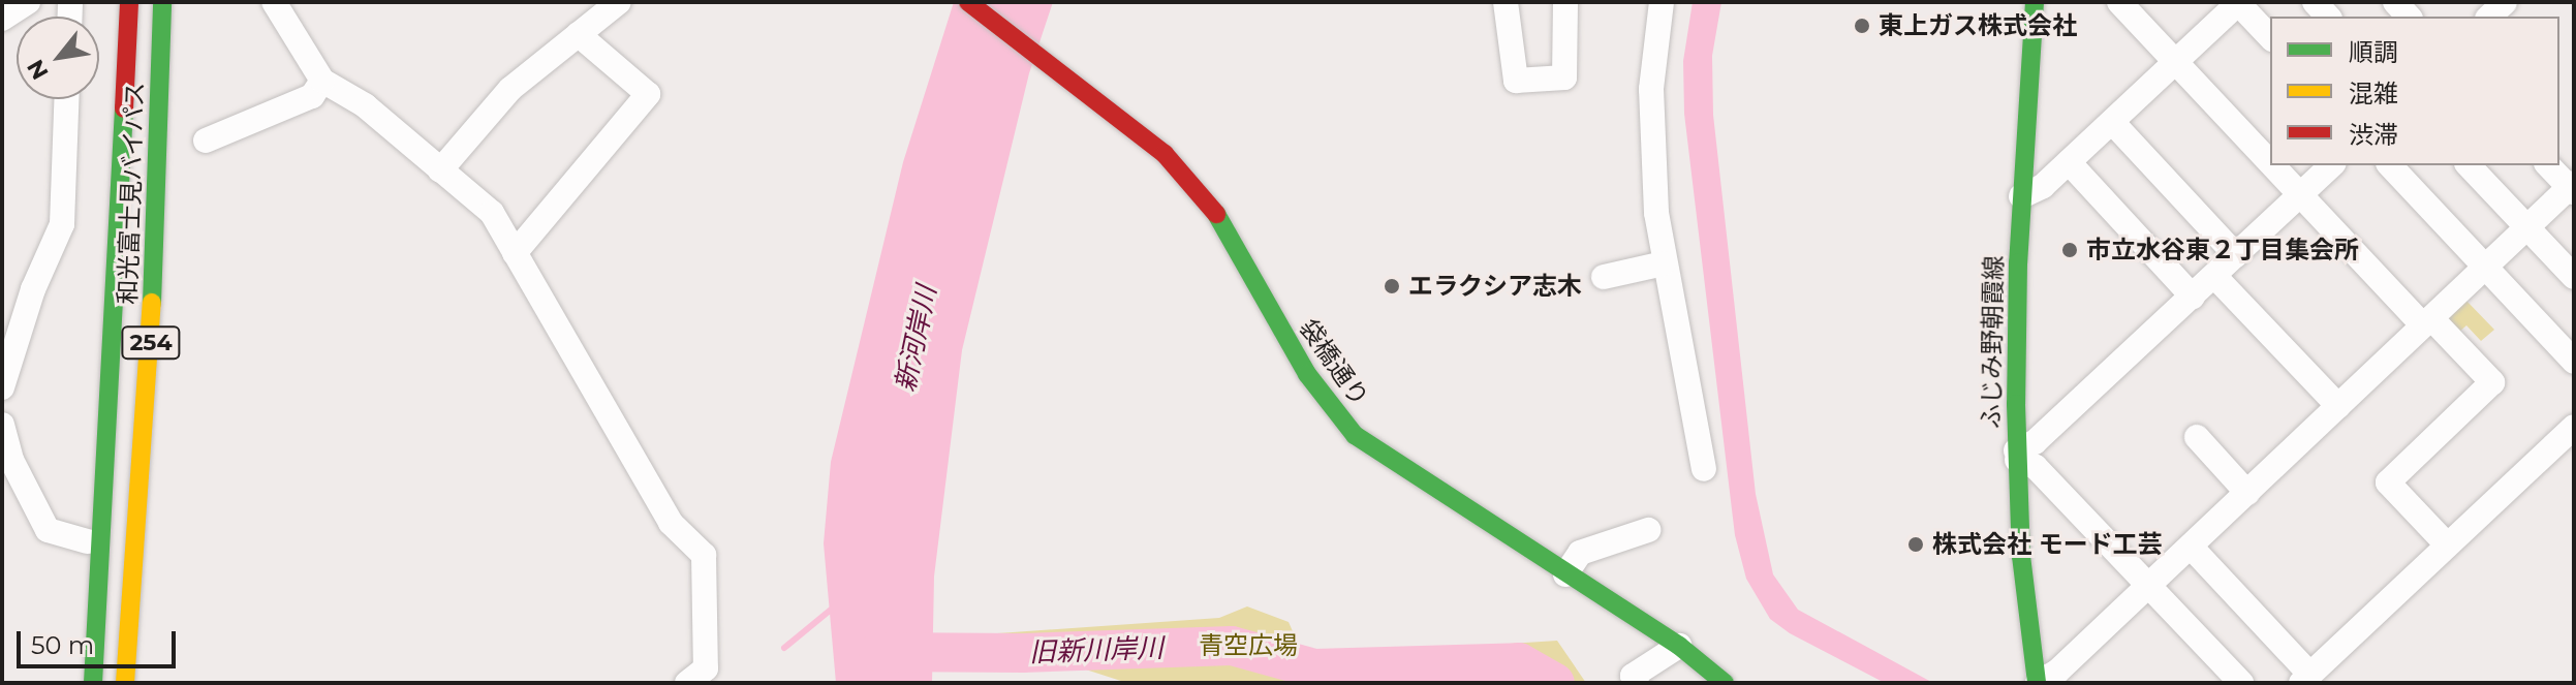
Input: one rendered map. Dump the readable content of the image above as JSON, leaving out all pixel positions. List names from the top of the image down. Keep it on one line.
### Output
{"streets":{"main road":["和光富士見バイパス","ふじみ野朝霞線","254","袋橋通り"]},"water":["新河岸川","旧新川岸川"],"parks":["青空広場"],"places":["東上ガス株式会社","市立水谷東２丁目集会所","エラクシア志木","株式会社 モード工芸"],"legend":["順調","混雑","渋滞"],"scale_bar":"50 m","north":"bottom left"}
